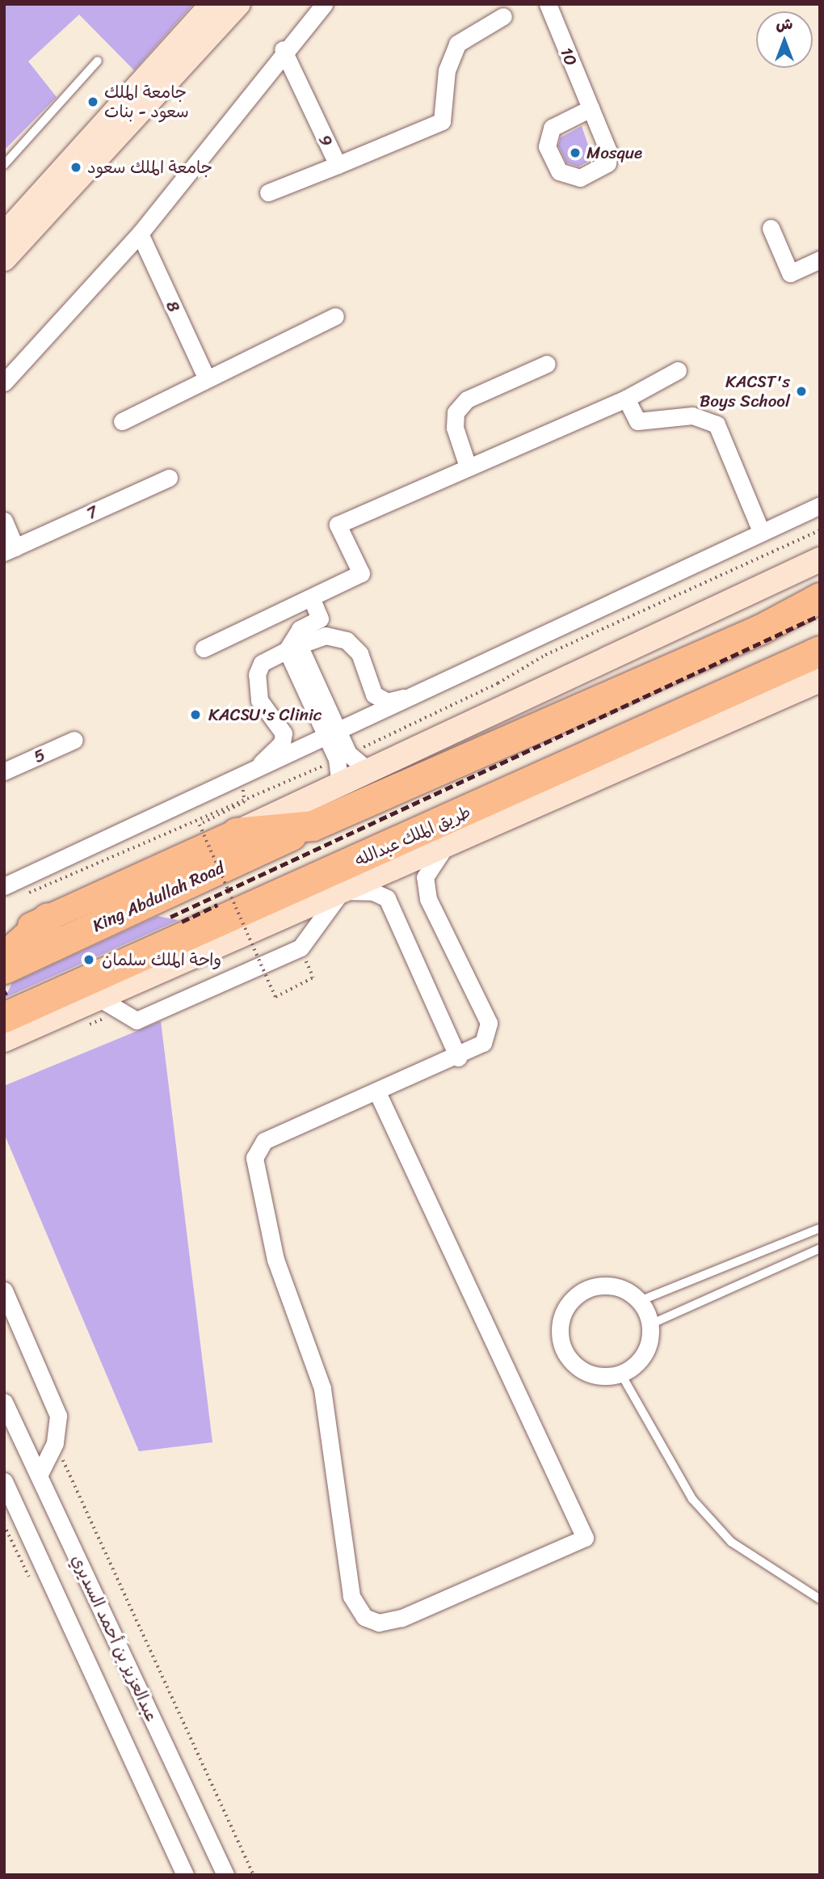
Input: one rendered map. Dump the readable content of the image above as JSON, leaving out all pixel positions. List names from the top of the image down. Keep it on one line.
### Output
{"streets":{"highway":["طريق الملك عبدالله","King Abdullah Road"],"street":["10","9","8","7","5","عبدالعزيز بن أحمد السديري"]},"places":["جامعة الملك سعود - بنات","Mosque","جامعة الملك سعود","KACST's Boys School","KACSU's Clinic","واحة الملك سلمان"],"north":"top"}
